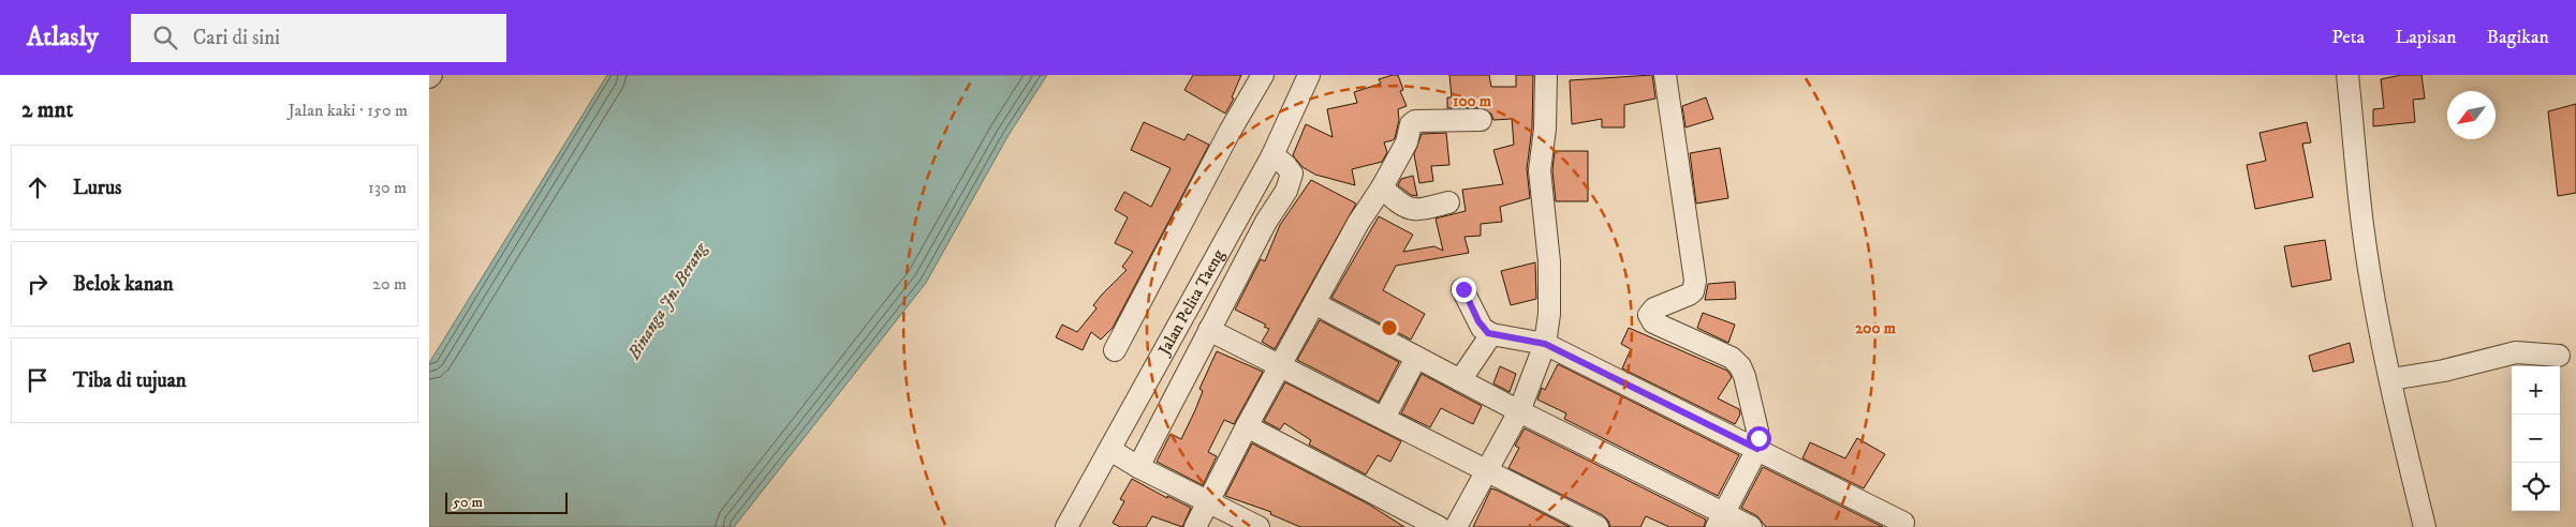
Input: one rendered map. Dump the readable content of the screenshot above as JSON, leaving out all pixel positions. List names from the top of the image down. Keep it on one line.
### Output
{"streets":{"street":["Jalan Pelita Taeng"]},"water":["Binanga Jn. Berang"],"scale_bar":"50 m","north":"bottom left","page":{"header":"Atlasly","search":"Cari di sini","nav":["Peta","Lapisan","Bagikan"],"heading":["2 mnt","Jalan kaki · 150 m"],"list":[["Lurus","130 m"],["Belok kanan","20 m"],"Tiba di tujuan"],"map_buttons":["+","−"],"scale":"50 m"},"rings":["100 m","200 m"]}
